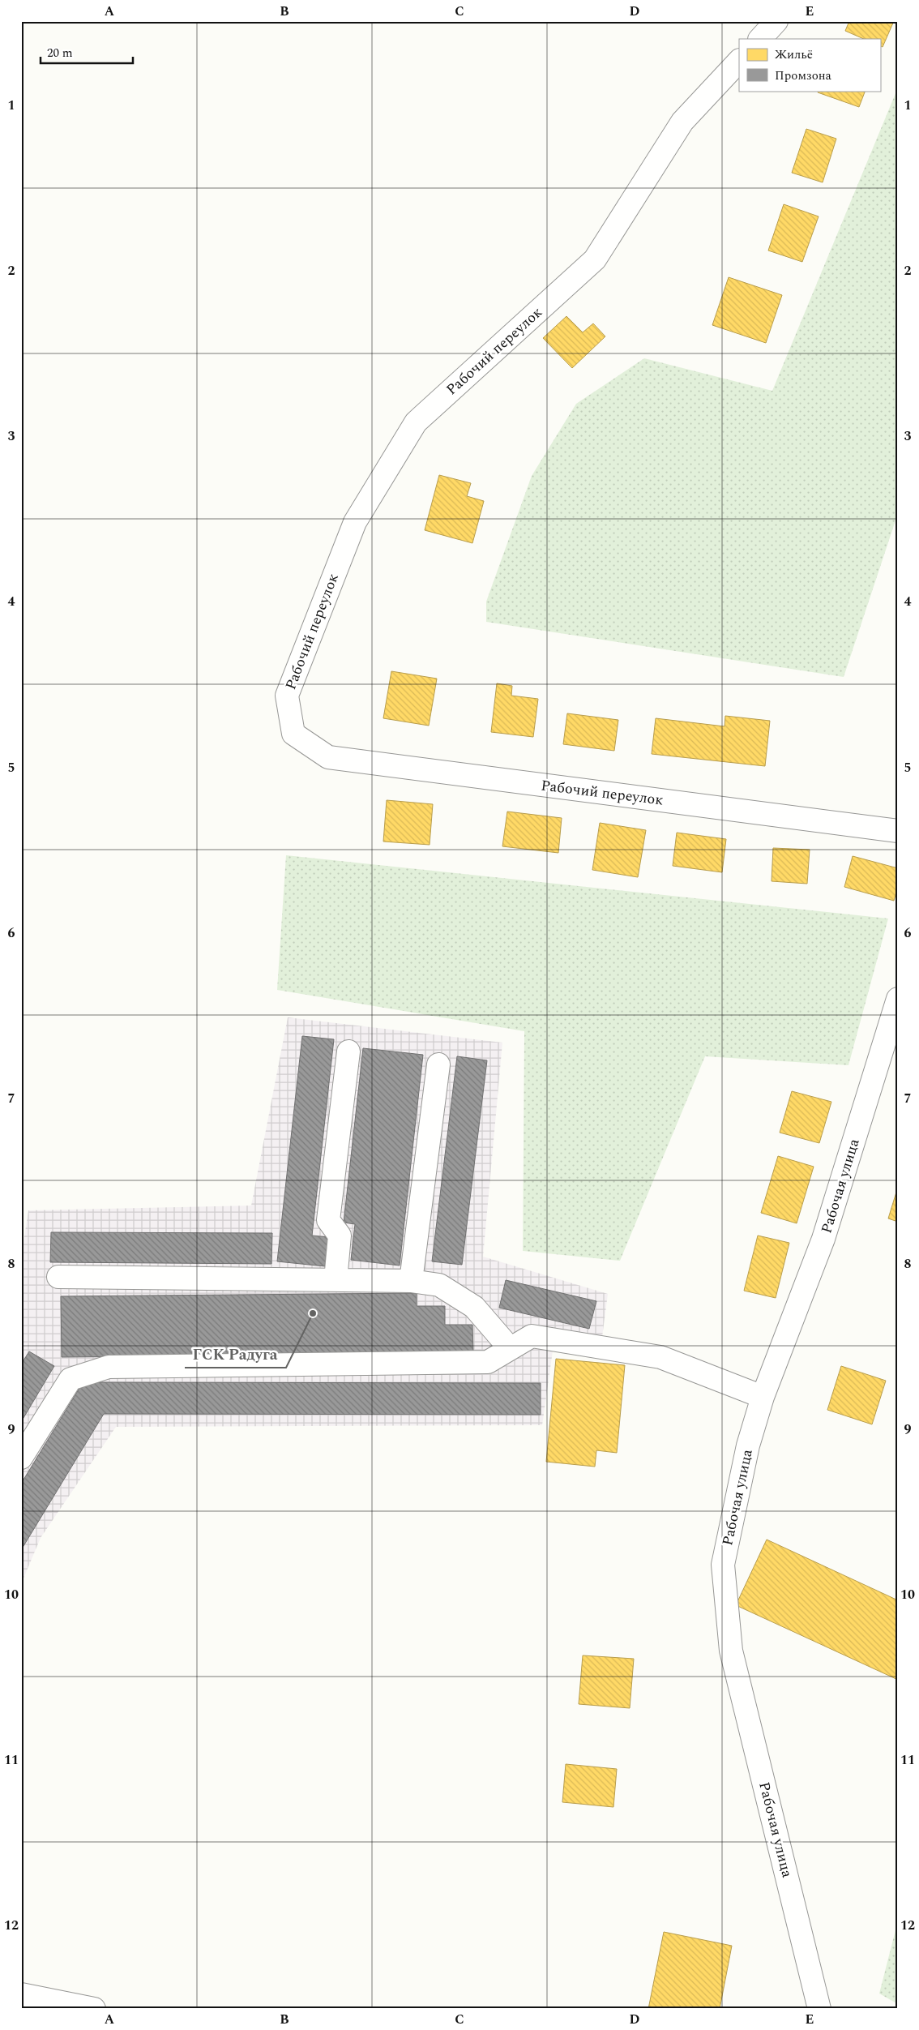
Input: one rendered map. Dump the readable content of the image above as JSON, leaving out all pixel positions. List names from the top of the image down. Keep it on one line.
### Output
{"streets":{"street":["Рабочий переулок","Рабочая улица"]},"places":["ГСК Радуга"],"legend":["Жильё","Промзона"],"scale_bar":"20 m","grid":{"columns":["A","B","C","D","E"],"rows":["1","2","3","4","5","6","7","8","9","10","11","12"]}}
